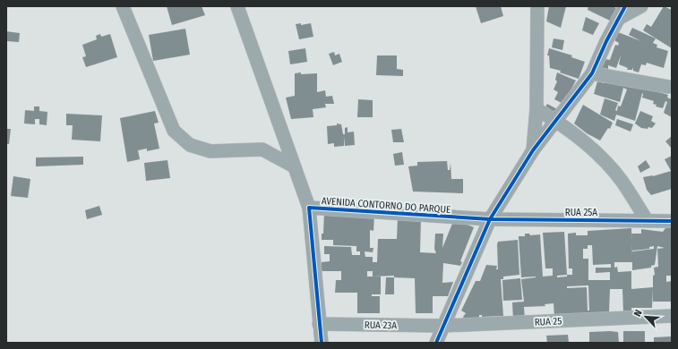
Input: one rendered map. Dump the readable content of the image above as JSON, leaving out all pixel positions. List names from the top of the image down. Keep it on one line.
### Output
{"streets":{"street":["AVENIDA CONTORNO DO PARQUE","RUA 25A","RUA 25","RUA 23A"]},"crossings":[["AVENIDA CONTORNO DO PARQUE","RUA 25A"],["AVENIDA CONTORNO DO PARQUE","RUA 23A"],["RUA 25","RUA 23A"]],"north":"top left"}
